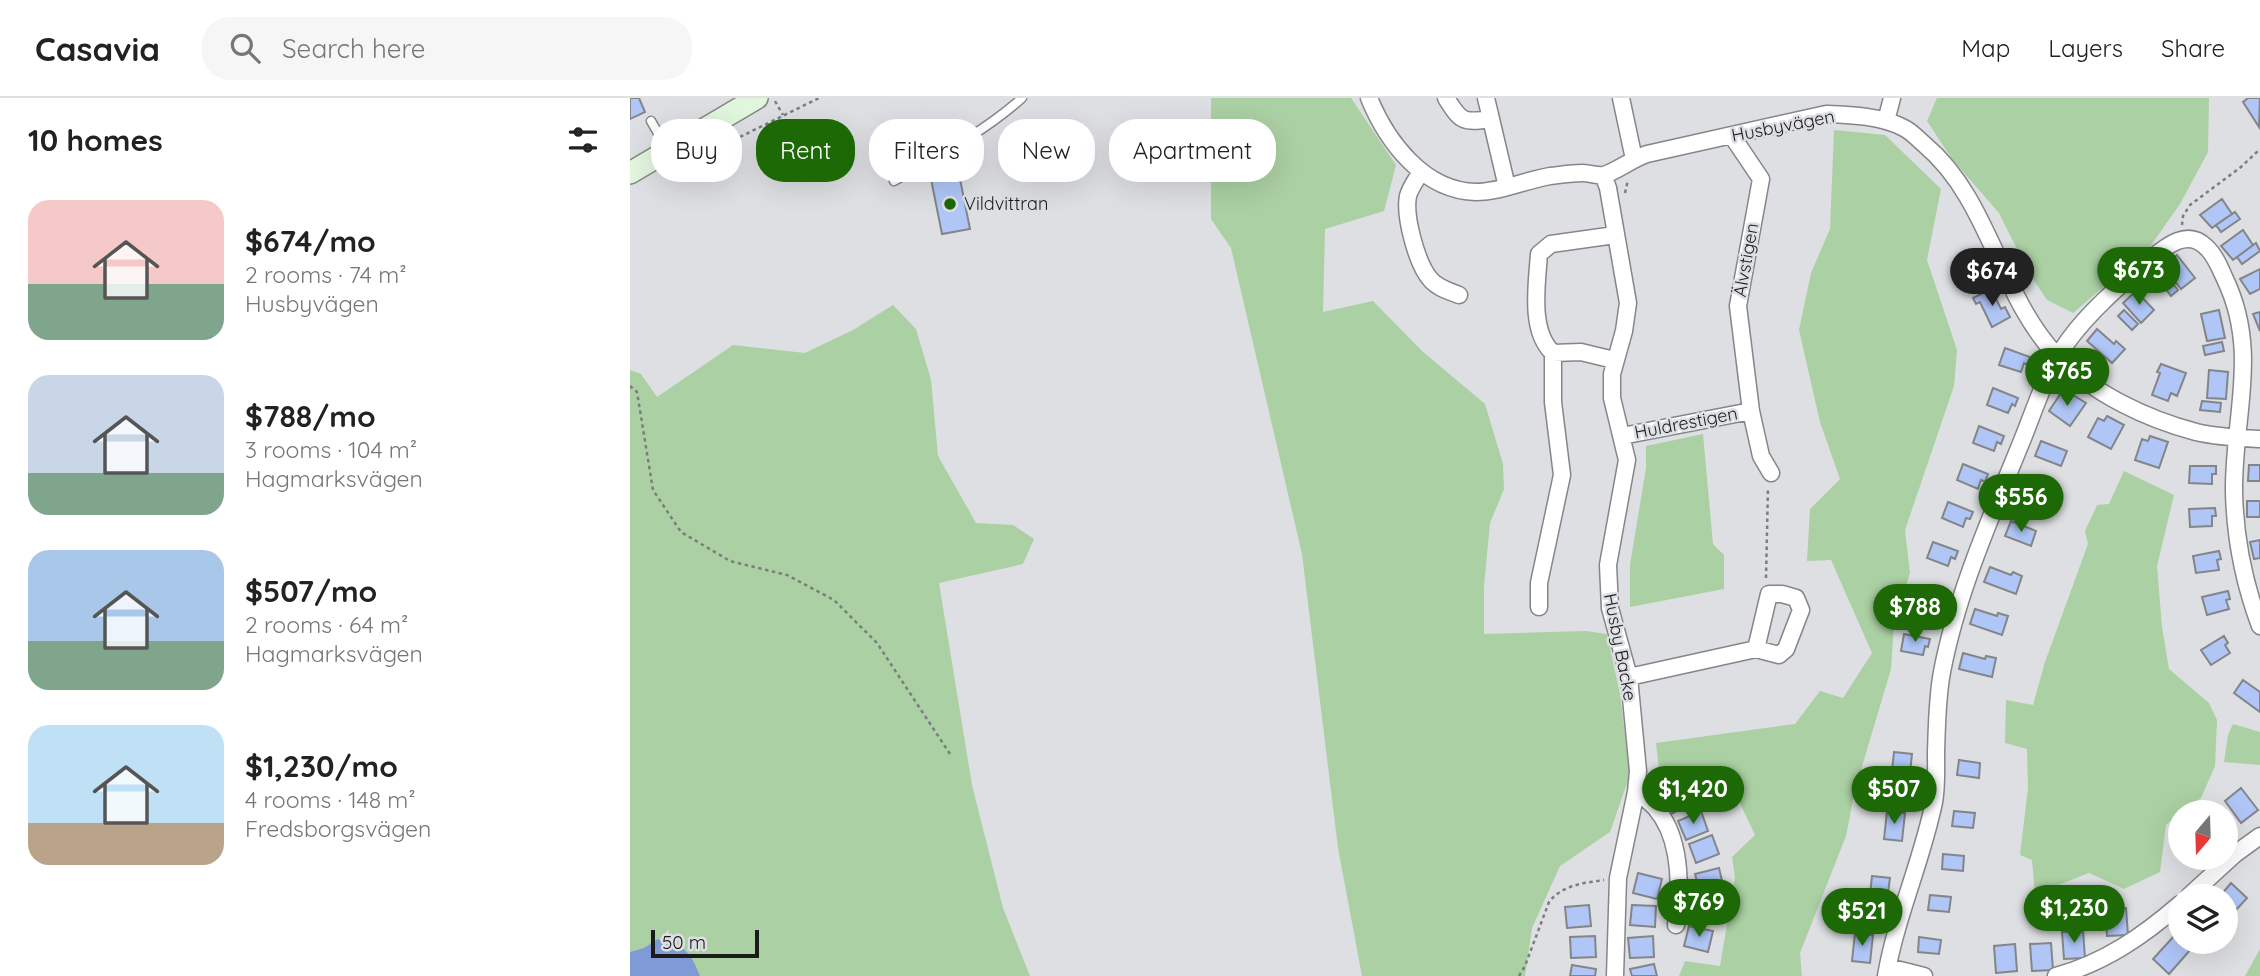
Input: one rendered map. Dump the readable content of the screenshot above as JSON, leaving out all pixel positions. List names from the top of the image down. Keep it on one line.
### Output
{"streets":{"street":["Husbyvägen","Älvstigen","Huldrestigen","Husby Backe"]},"crossings":[["Husbyvägen","Älvstigen"],["Husbyvägen","Husby Backe"],["Älvstigen","Huldrestigen"],["Huldrestigen","Husby Backe"]],"places":["Vildvittran"],"scale_bar":"50 m","north":"bottom","page":{"header":"Casavia","search":"Search here","nav":["Map","Layers","Share"],"heading":"10 homes","chip":["Buy","Rent","Filters","New","Apartment"],"list":[{"name":"$674/mo","note":"2 rooms · 74 m² · Husbyvägen"},{"name":"$788/mo","note":"3 rooms · 104 m² · Hagmarksvägen"},{"name":"$507/mo","note":"2 rooms · 64 m² · Hagmarksvägen"},{"name":"$1,230/mo","note":"4 rooms · 148 m² · Fredsborgsvägen"}],"price":["$673","$674","$765","$556","$788","$1,420","$507","$769","$1,230","$521"],"scale":"50 m"}}
